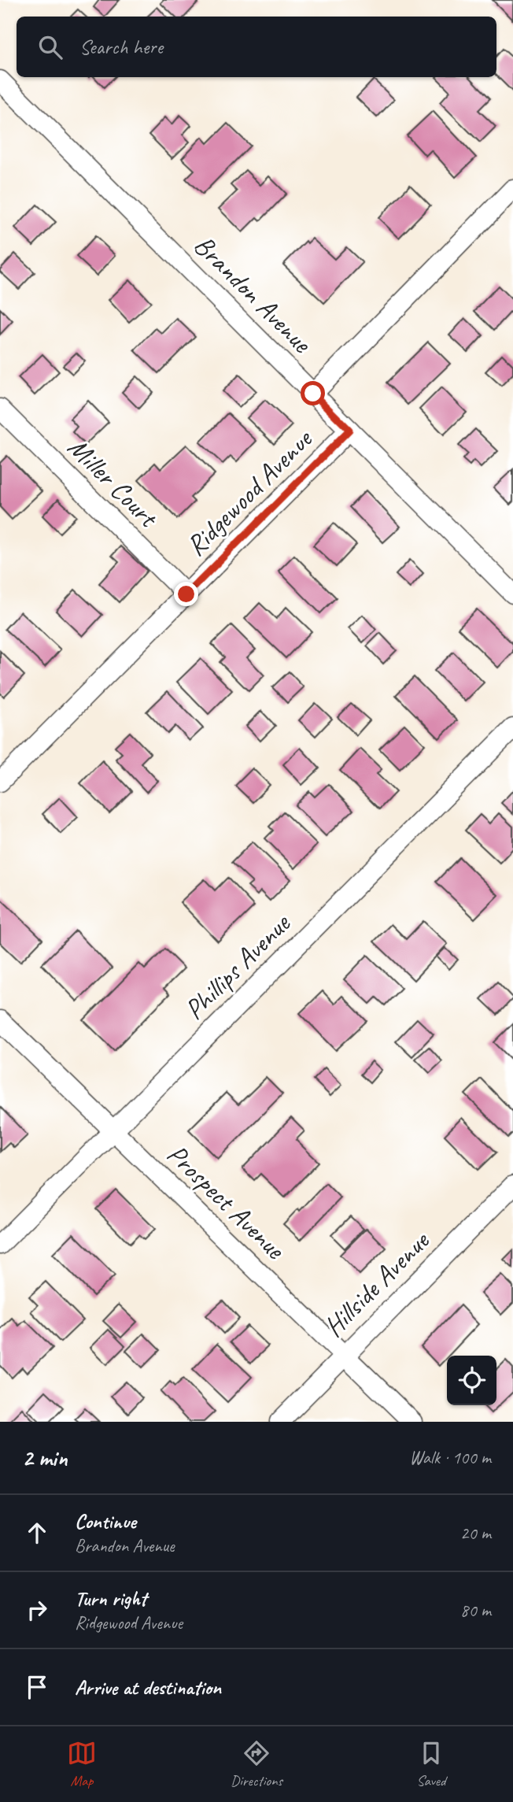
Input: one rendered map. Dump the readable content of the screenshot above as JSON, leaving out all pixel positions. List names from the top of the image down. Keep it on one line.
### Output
{"streets":{"street":["Brandon Avenue","Miller Court","Ridgewood Avenue","Phillips Avenue","Prospect Avenue","Hillside Avenue"]},"crossings":[["Brandon Avenue","Ridgewood Avenue"],["Miller Court","Ridgewood Avenue"],["Phillips Avenue","Prospect Avenue"],["Prospect Avenue","Hillside Avenue"]],"page":{"search":"Search here","heading":["2 min","Walk · 100 m"],"list":[["Continue","Brandon Avenue","20 m"],["Turn right","Ridgewood Avenue","80 m"],"Arrive at destination"],"nav":["Map","Directions","Saved"]}}
